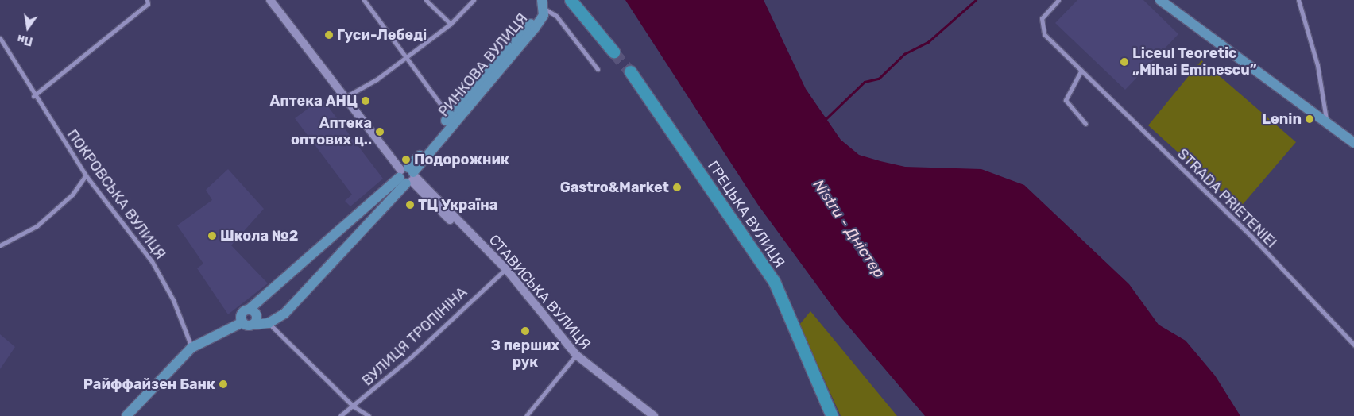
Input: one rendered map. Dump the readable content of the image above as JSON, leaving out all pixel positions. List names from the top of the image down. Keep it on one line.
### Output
{"streets":{"highway":["ГРЕЦЬКА ВУЛИЦЯ"],"main road":["РИНКОВА ВУЛИЦЯ","СТАВИСЬКА ВУЛИЦЯ"],"street":["ПОКРОВСЬКА ВУЛИЦЯ","STRADA PRIETENIEI","ВУЛИЦЯ ТРОПІНІНА"]},"crossings":[["РИНКОВА ВУЛИЦЯ","СТАВИСЬКА ВУЛИЦЯ"],["СТАВИСЬКА ВУЛИЦЯ","ВУЛИЦЯ ТРОПІНІНА"]],"water":["Nistru - Дністер"],"places":["Гуси-Лебеді","Liceul Teoretic „Mihai Eminescu”","Аптека АНЦ","Lenin","Аптека оптових ц..","Подорожник","Gastro&Market","ТЦ Україна","Школа №2","З перших рук","Райффайзен Банк"],"north":"bottom"}
